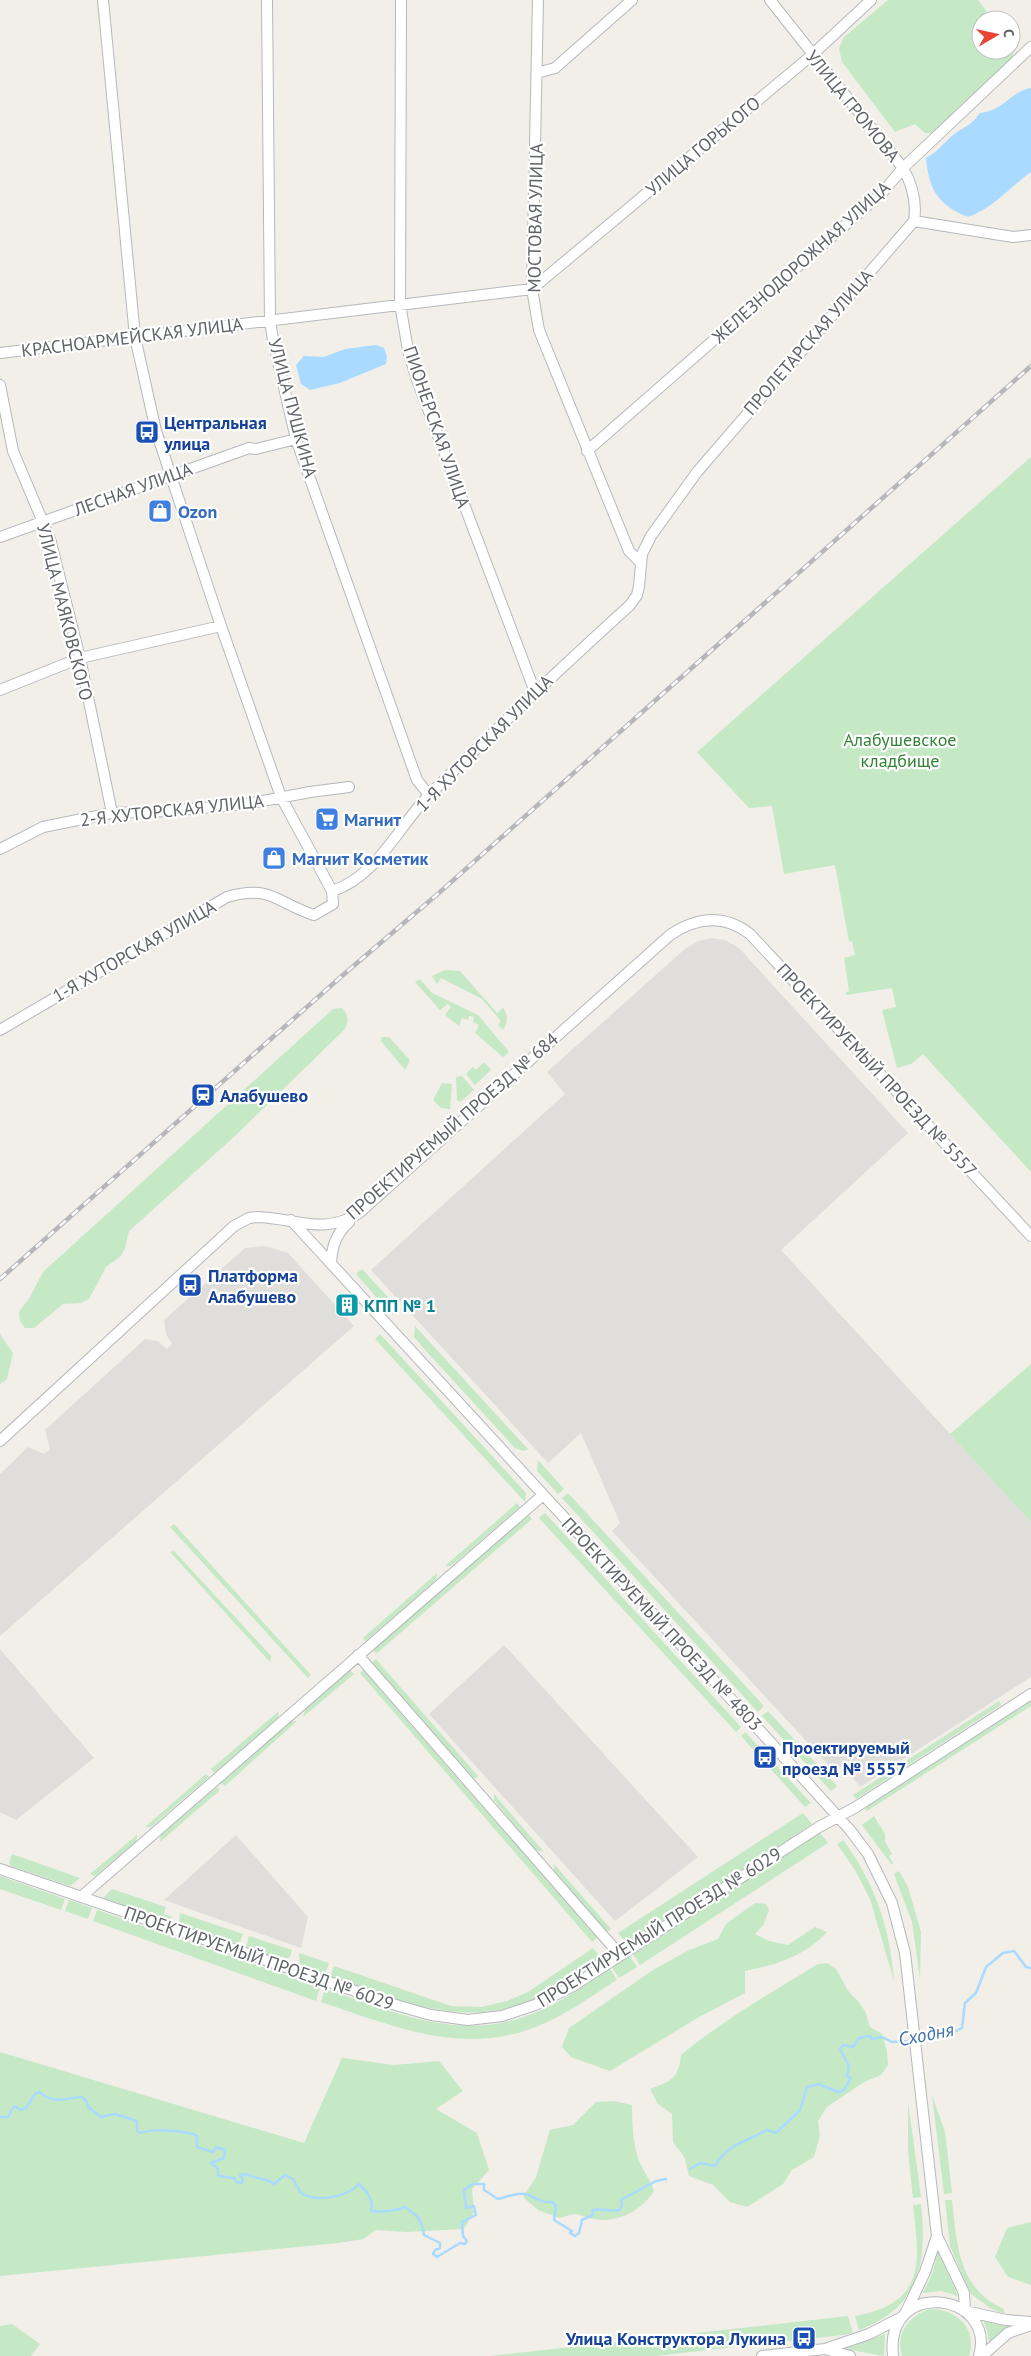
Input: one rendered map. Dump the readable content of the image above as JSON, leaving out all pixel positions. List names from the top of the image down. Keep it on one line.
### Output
{"streets":{"street":["УЛИЦА ГРОМОВА","УЛИЦА ГОРЬКОГО","МОСТОВАЯ УЛИЦА","ЖЕЛЕЗНОДОРОЖНАЯ УЛИЦА","КРАСНОАРМЕЙСКАЯ УЛИЦА","ПРОЛЕТАРСКАЯ УЛИЦА","УЛИЦА ПУШКИНА","ПИОНЕРСКАЯ УЛИЦА","ЛЕСНАЯ УЛИЦА","УЛИЦА МАЯКОВСКОГО","1-Я ХУТОРСКАЯ УЛИЦА","2-Я ХУТОРСКАЯ УЛИЦА","ПРОЕКТИРУЕМЫЙ ПРОЕЗД № 5557","ПРОЕКТИРУЕМЫЙ ПРОЕЗД № 684","ПРОЕКТИРУЕМЫЙ ПРОЕЗД № 4803","ПРОЕКТИРУЕМЫЙ ПРОЕЗД № 6029"]},"crossings":[["УЛИЦА ГРОМОВА","УЛИЦА ГОРЬКОГО"],["УЛИЦА ГРОМОВА","ЖЕЛЕЗНОДОРОЖНАЯ УЛИЦА"],["УЛИЦА ГРОМОВА","ПРОЛЕТАРСКАЯ УЛИЦА"],["УЛИЦА ГОРЬКОГО","МОСТОВАЯ УЛИЦА"],["УЛИЦА ГОРЬКОГО","КРАСНОАРМЕЙСКАЯ УЛИЦА"],["МОСТОВАЯ УЛИЦА","ЖЕЛЕЗНОДОРОЖНАЯ УЛИЦА"],["МОСТОВАЯ УЛИЦА","КРАСНОАРМЕЙСКАЯ УЛИЦА"],["МОСТОВАЯ УЛИЦА","ПРОЛЕТАРСКАЯ УЛИЦА"],["МОСТОВАЯ УЛИЦА","1-Я ХУТОРСКАЯ УЛИЦА"],["КРАСНОАРМЕЙСКАЯ УЛИЦА","УЛИЦА ПУШКИНА"],["КРАСНОАРМЕЙСКАЯ УЛИЦА","ПИОНЕРСКАЯ УЛИЦА"],["ПРОЛЕТАРСКАЯ УЛИЦА","1-Я ХУТОРСКАЯ УЛИЦА"],["УЛИЦА ПУШКИНА","ЛЕСНАЯ УЛИЦА"],["УЛИЦА ПУШКИНА","1-Я ХУТОРСКАЯ УЛИЦА"],["ПИОНЕРСКАЯ УЛИЦА","1-Я ХУТОРСКАЯ УЛИЦА"],["ЛЕСНАЯ УЛИЦА","УЛИЦА МАЯКОВСКОГО"],["УЛИЦА МАЯКОВСКОГО","2-Я ХУТОРСКАЯ УЛИЦА"],["ПРОЕКТИРУЕМЫЙ ПРОЕЗД № 5557","ПРОЕКТИРУЕМЫЙ ПРОЕЗД № 684"],["ПРОЕКТИРУЕМЫЙ ПРОЕЗД № 684","ПРОЕКТИРУЕМЫЙ ПРОЕЗД № 4803"],["ПРОЕКТИРУЕМЫЙ ПРОЕЗД № 4803","ПРОЕКТИРУЕМЫЙ ПРОЕЗД № 6029"]],"water":["Сходня"],"parks":["Алабушевское кладбище"],"places":{"bus stop":["Центральная улица","Платформа Алабушево","Проектируемый проезд № 5557","Улица Конструктора Лукина"],"shop":["Ozon","Магнит Косметик"],"supermarket":["Магнит"],"station":["Алабушево"],"building":["КПП № 1"]},"north":"right"}
